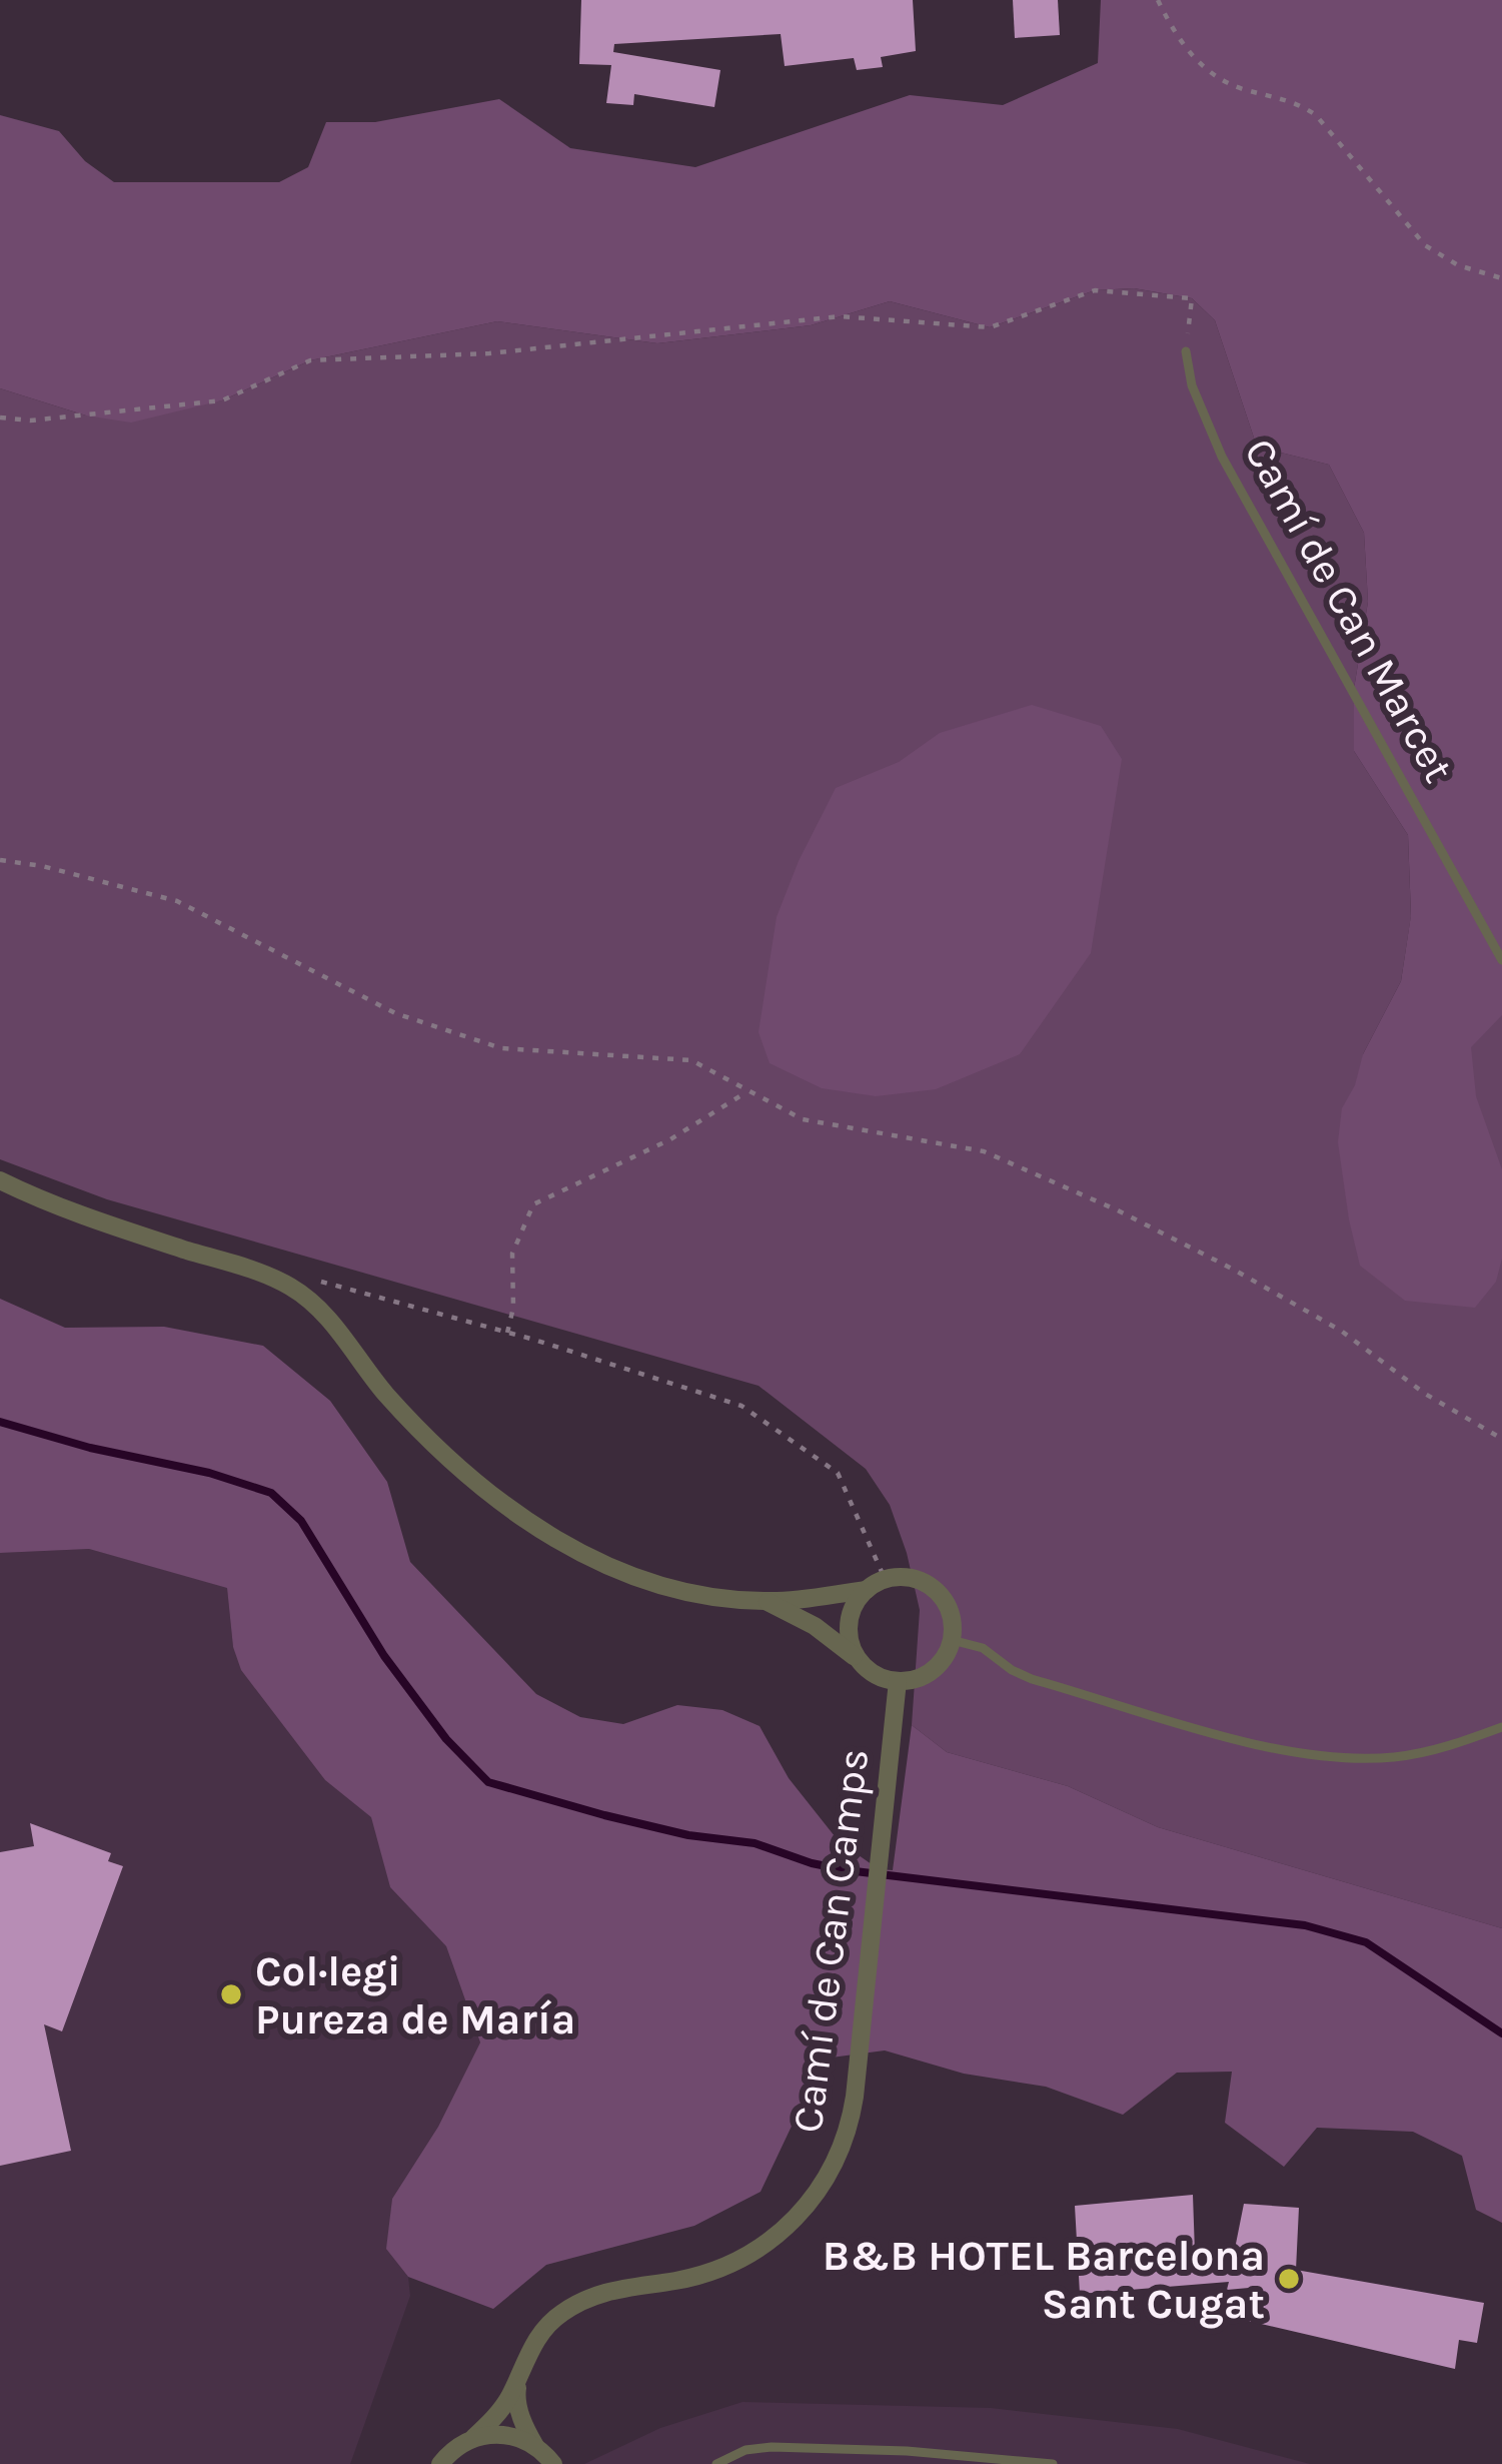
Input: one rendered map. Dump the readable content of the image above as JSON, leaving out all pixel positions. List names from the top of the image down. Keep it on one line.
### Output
{"streets":{"street":["Camí de Can Camps"],"lane":["Camí de Can Marcet"]},"places":["Col·legi Pureza de María","B&B HOTEL Barcelona Sant Cugat"]}
